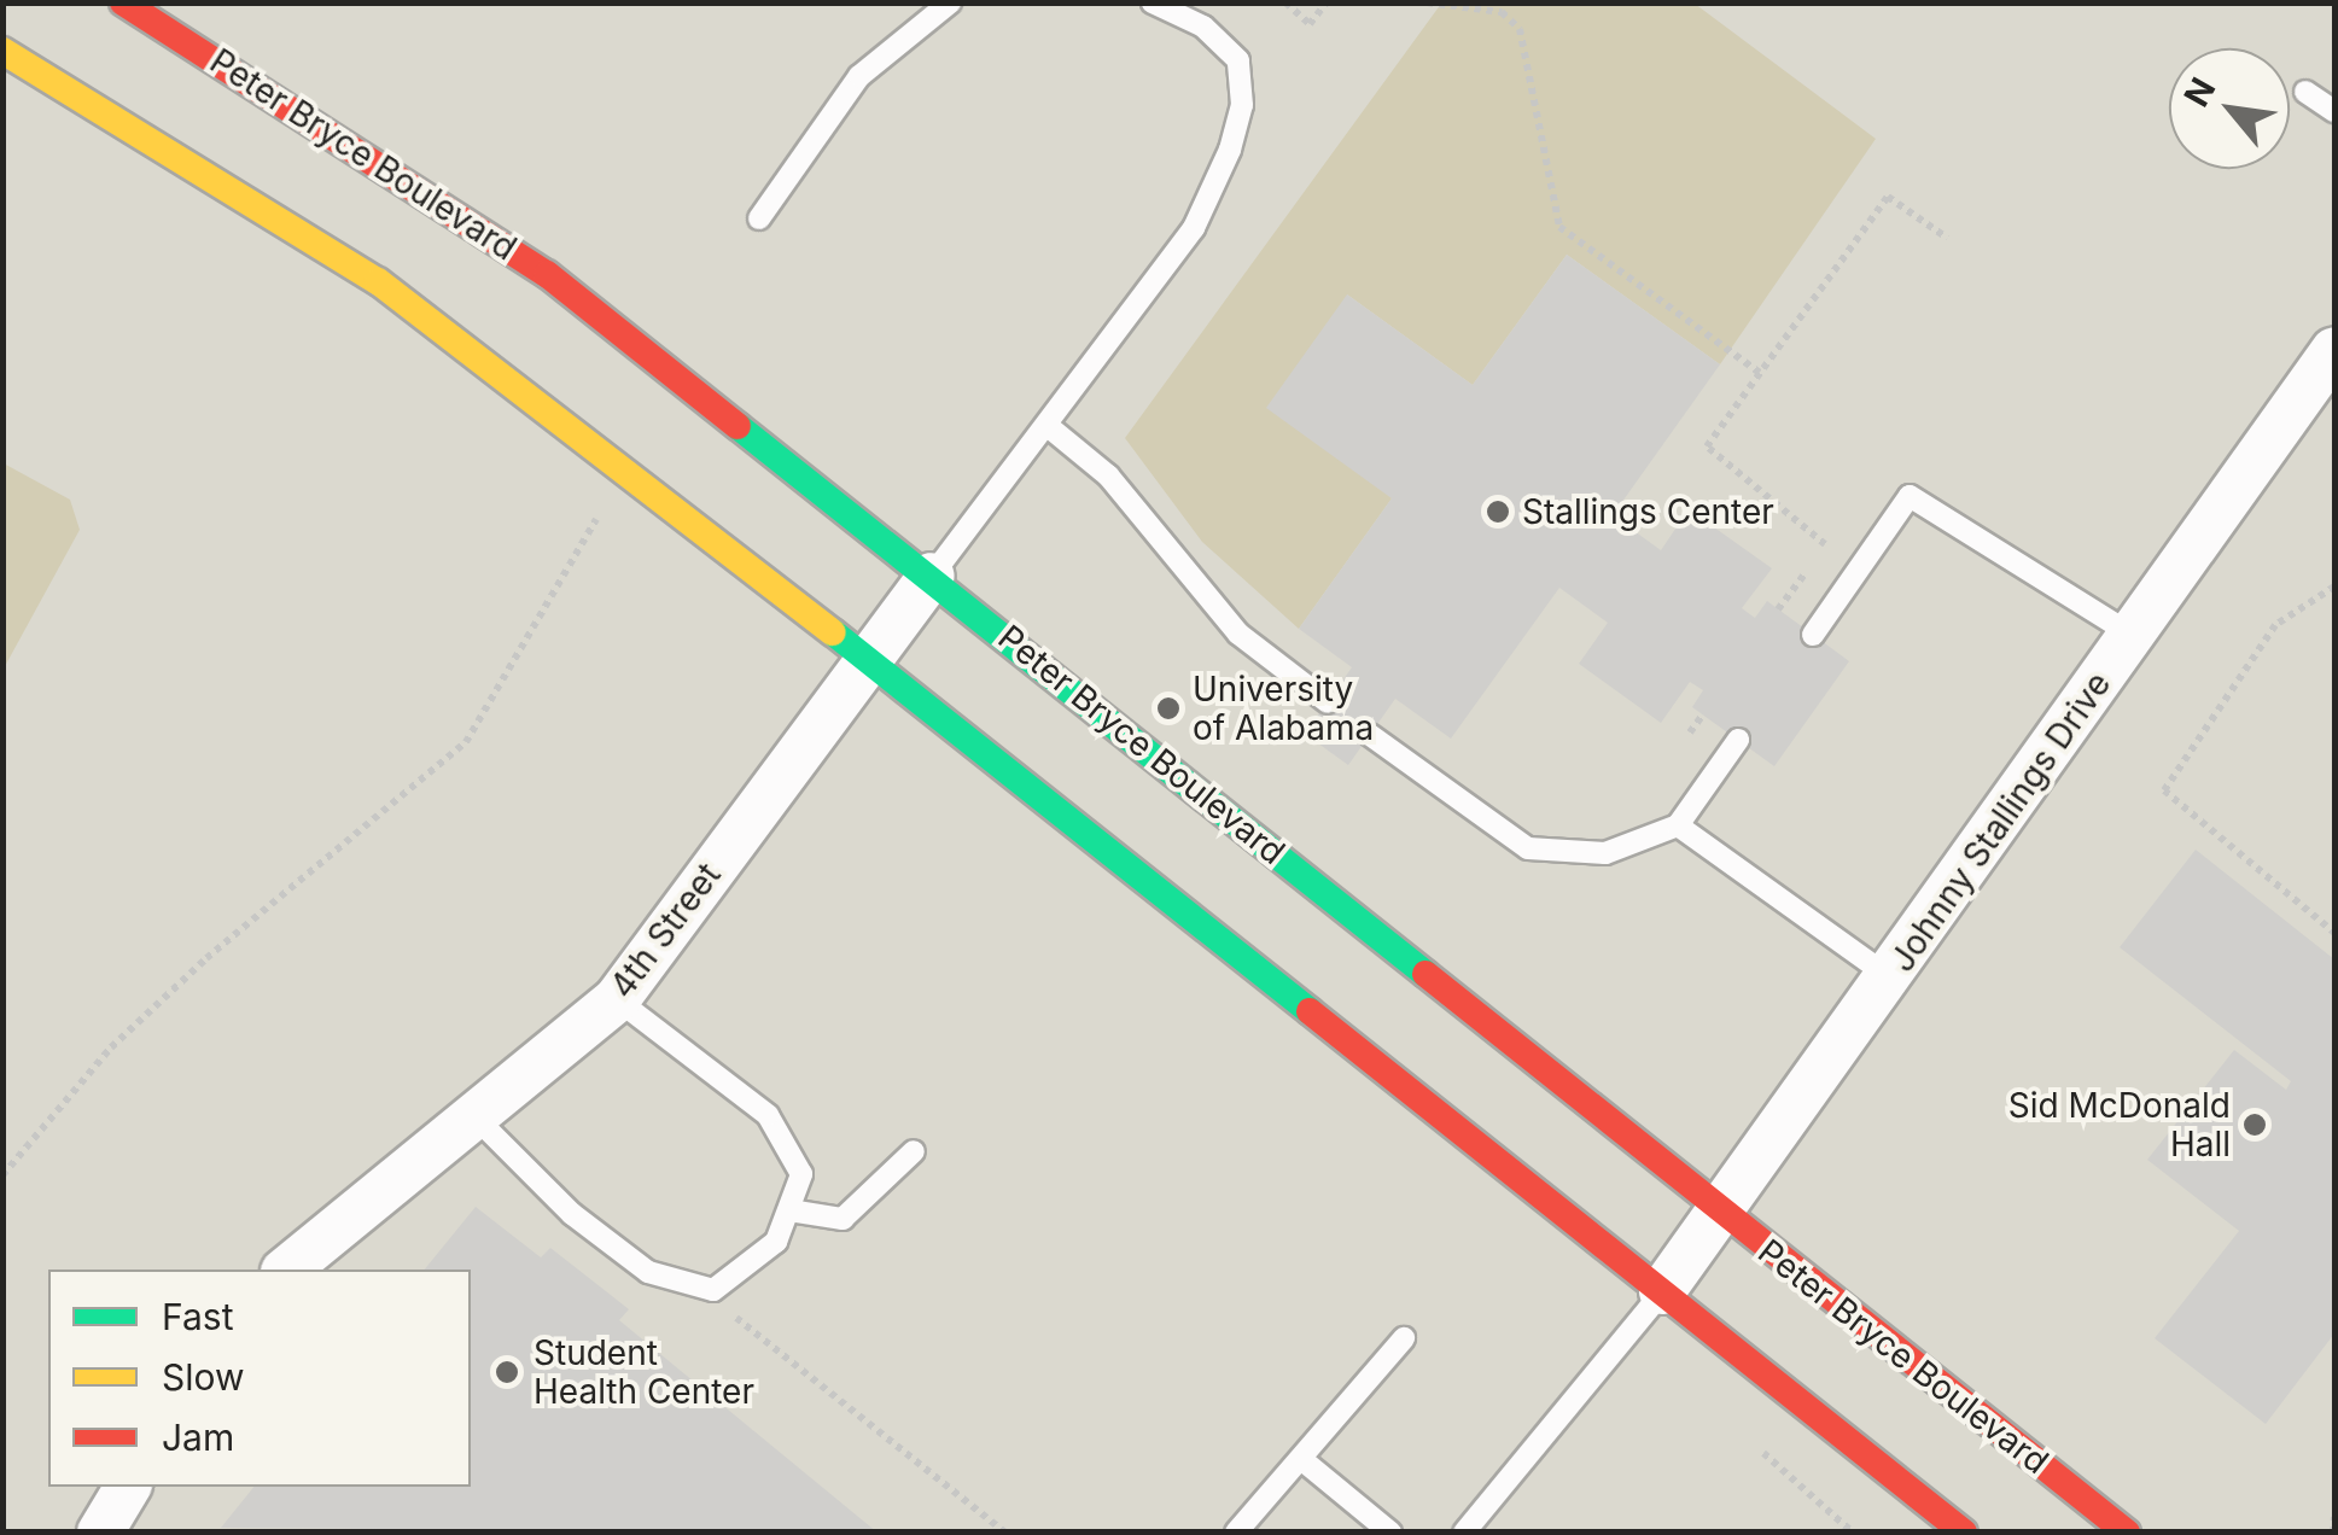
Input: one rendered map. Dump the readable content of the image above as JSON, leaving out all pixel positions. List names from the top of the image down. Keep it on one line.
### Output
{"streets":{"street":["Peter Bryce Boulevard","Johnny Stallings Drive","4th Street"]},"crossings":[["Peter Bryce Boulevard","Johnny Stallings Drive"],["Peter Bryce Boulevard","4th Street"]],"places":["Stallings Center","University of Alabama","Sid McDonald Hall","Student Health Center"],"legend":["Fast","Slow","Jam"],"north":"top left"}
